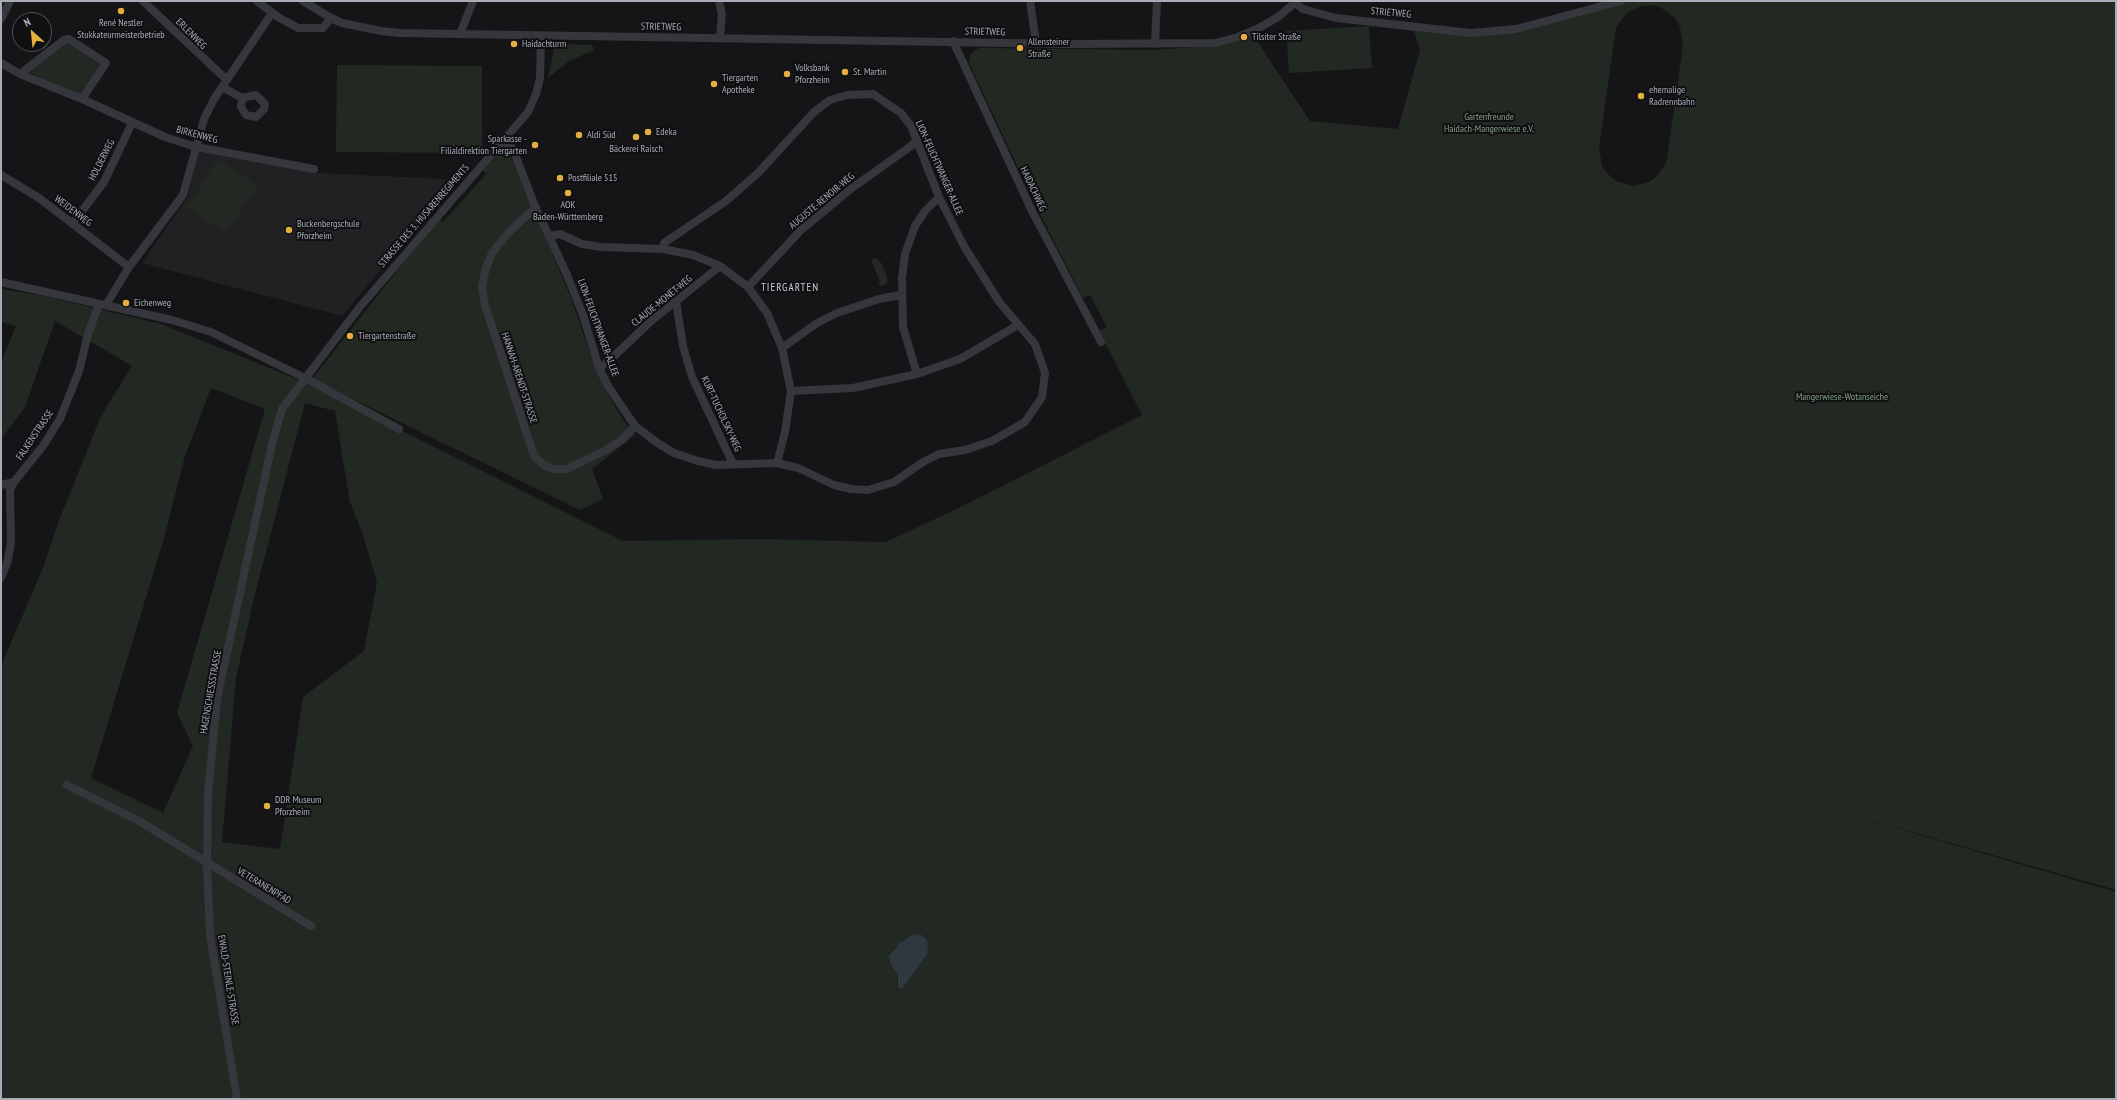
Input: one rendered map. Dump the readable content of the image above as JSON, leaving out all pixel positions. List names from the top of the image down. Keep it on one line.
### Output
{"streets":{"street":["STRIETWEG","ERLENWEG","BIRKENWEG","HOLDERWEG","LION-FEUCHTWANGER-ALLEE","HAIDACHWEG","AUGUSTE-RENOIR-WEG","WEIDENWEG","STRASSE DES 3. HUSARENREGIMENTS","CLAUDE-MONET-WEG","HANNAH-ARENDT-STRASSE","KURT-TUCHOLSKY-WEG","FALKENSTRASSE","HAGENSCHIESSSTRASSE","VETERANENPFAD","EWALD-STEINLE-STRASSE"]},"crossings":[["STRIETWEG","HAIDACHWEG"],["STRIETWEG","STRASSE DES 3. HUSARENREGIMENTS"],["BIRKENWEG","HOLDERWEG"],["HOLDERWEG","WEIDENWEG"],["LION-FEUCHTWANGER-ALLEE","AUGUSTE-RENOIR-WEG"],["LION-FEUCHTWANGER-ALLEE","STRASSE DES 3. HUSARENREGIMENTS"],["LION-FEUCHTWANGER-ALLEE","CLAUDE-MONET-WEG"],["LION-FEUCHTWANGER-ALLEE","HANNAH-ARENDT-STRASSE"],["LION-FEUCHTWANGER-ALLEE","KURT-TUCHOLSKY-WEG"],["STRASSE DES 3. HUSARENREGIMENTS","HAGENSCHIESSSTRASSE"],["CLAUDE-MONET-WEG","KURT-TUCHOLSKY-WEG"],["HAGENSCHIESSSTRASSE","VETERANENPFAD"],["HAGENSCHIESSSTRASSE","EWALD-STEINLE-STRASSE"],["VETERANENPFAD","EWALD-STEINLE-STRASSE"]],"districts":["TIERGARTEN"],"parks":["Gartenfreunde Haidach-Mangerwiese e.V.","Mangerwiese-Wotanseiche"],"places":["René Nestler Stukkateurmeisterbetrieb","Tilsiter Straße","Haidachturm","Allensteiner Straße","St. Martin","Volksbank Pforzheim","Tiergarten Apotheke","ehemalige Radrennbahn","Edeka","Aldi Süd","Bäckerei Raisch","Sparkasse - Filialdirektion Tiergarten","Postfiliale 515","AOK Baden-Württemberg","Buckenbergschule Pforzheim","Eichenweg","Tiergartenstraße","DDR Museum Pforzheim"],"north":"top left"}
